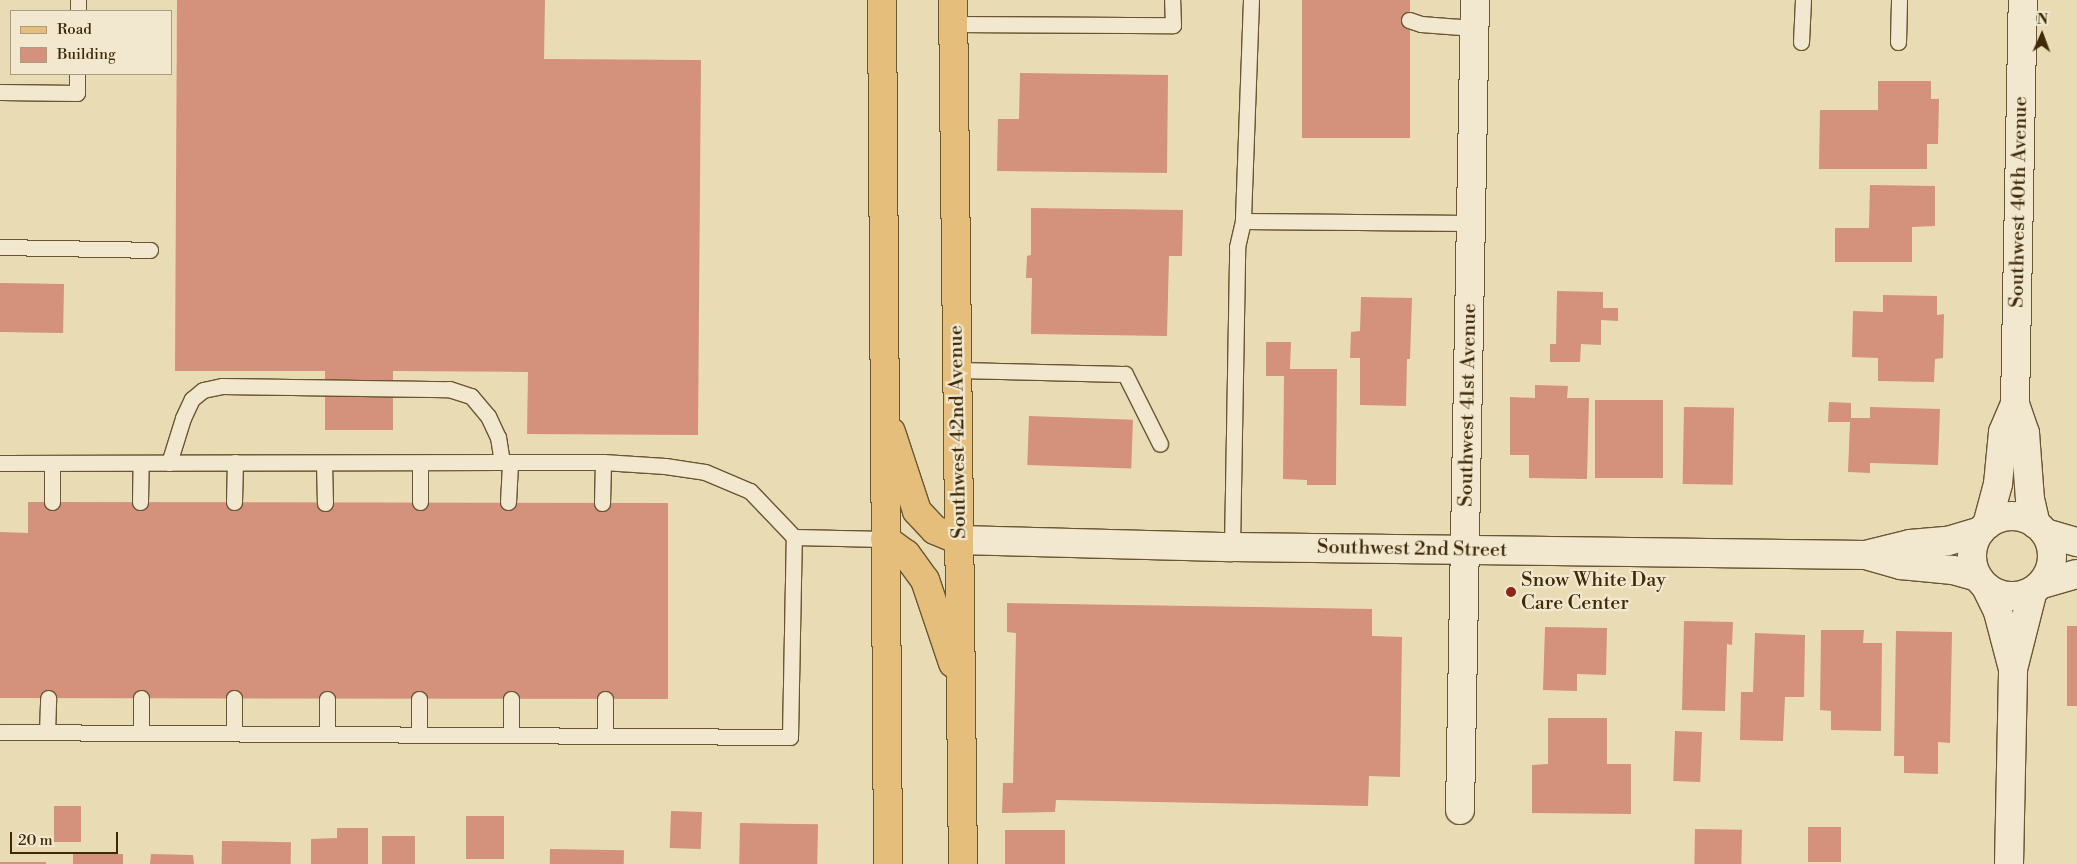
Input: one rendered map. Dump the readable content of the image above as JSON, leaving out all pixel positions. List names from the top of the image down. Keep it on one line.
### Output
{"streets":{"main road":["Southwest 42nd Avenue"],"street":["Southwest 40th Avenue","Southwest 41st Avenue","Southwest 2nd Street"]},"crossings":[["Southwest 40th Avenue","Southwest 2nd Street"],["Southwest 41st Avenue","Southwest 2nd Street"],["Southwest 42nd Avenue","Southwest 2nd Street"]],"places":["Snow White Day Care Center"],"legend":["Road","Building"],"scale_bar":"20 m","north":"top"}
